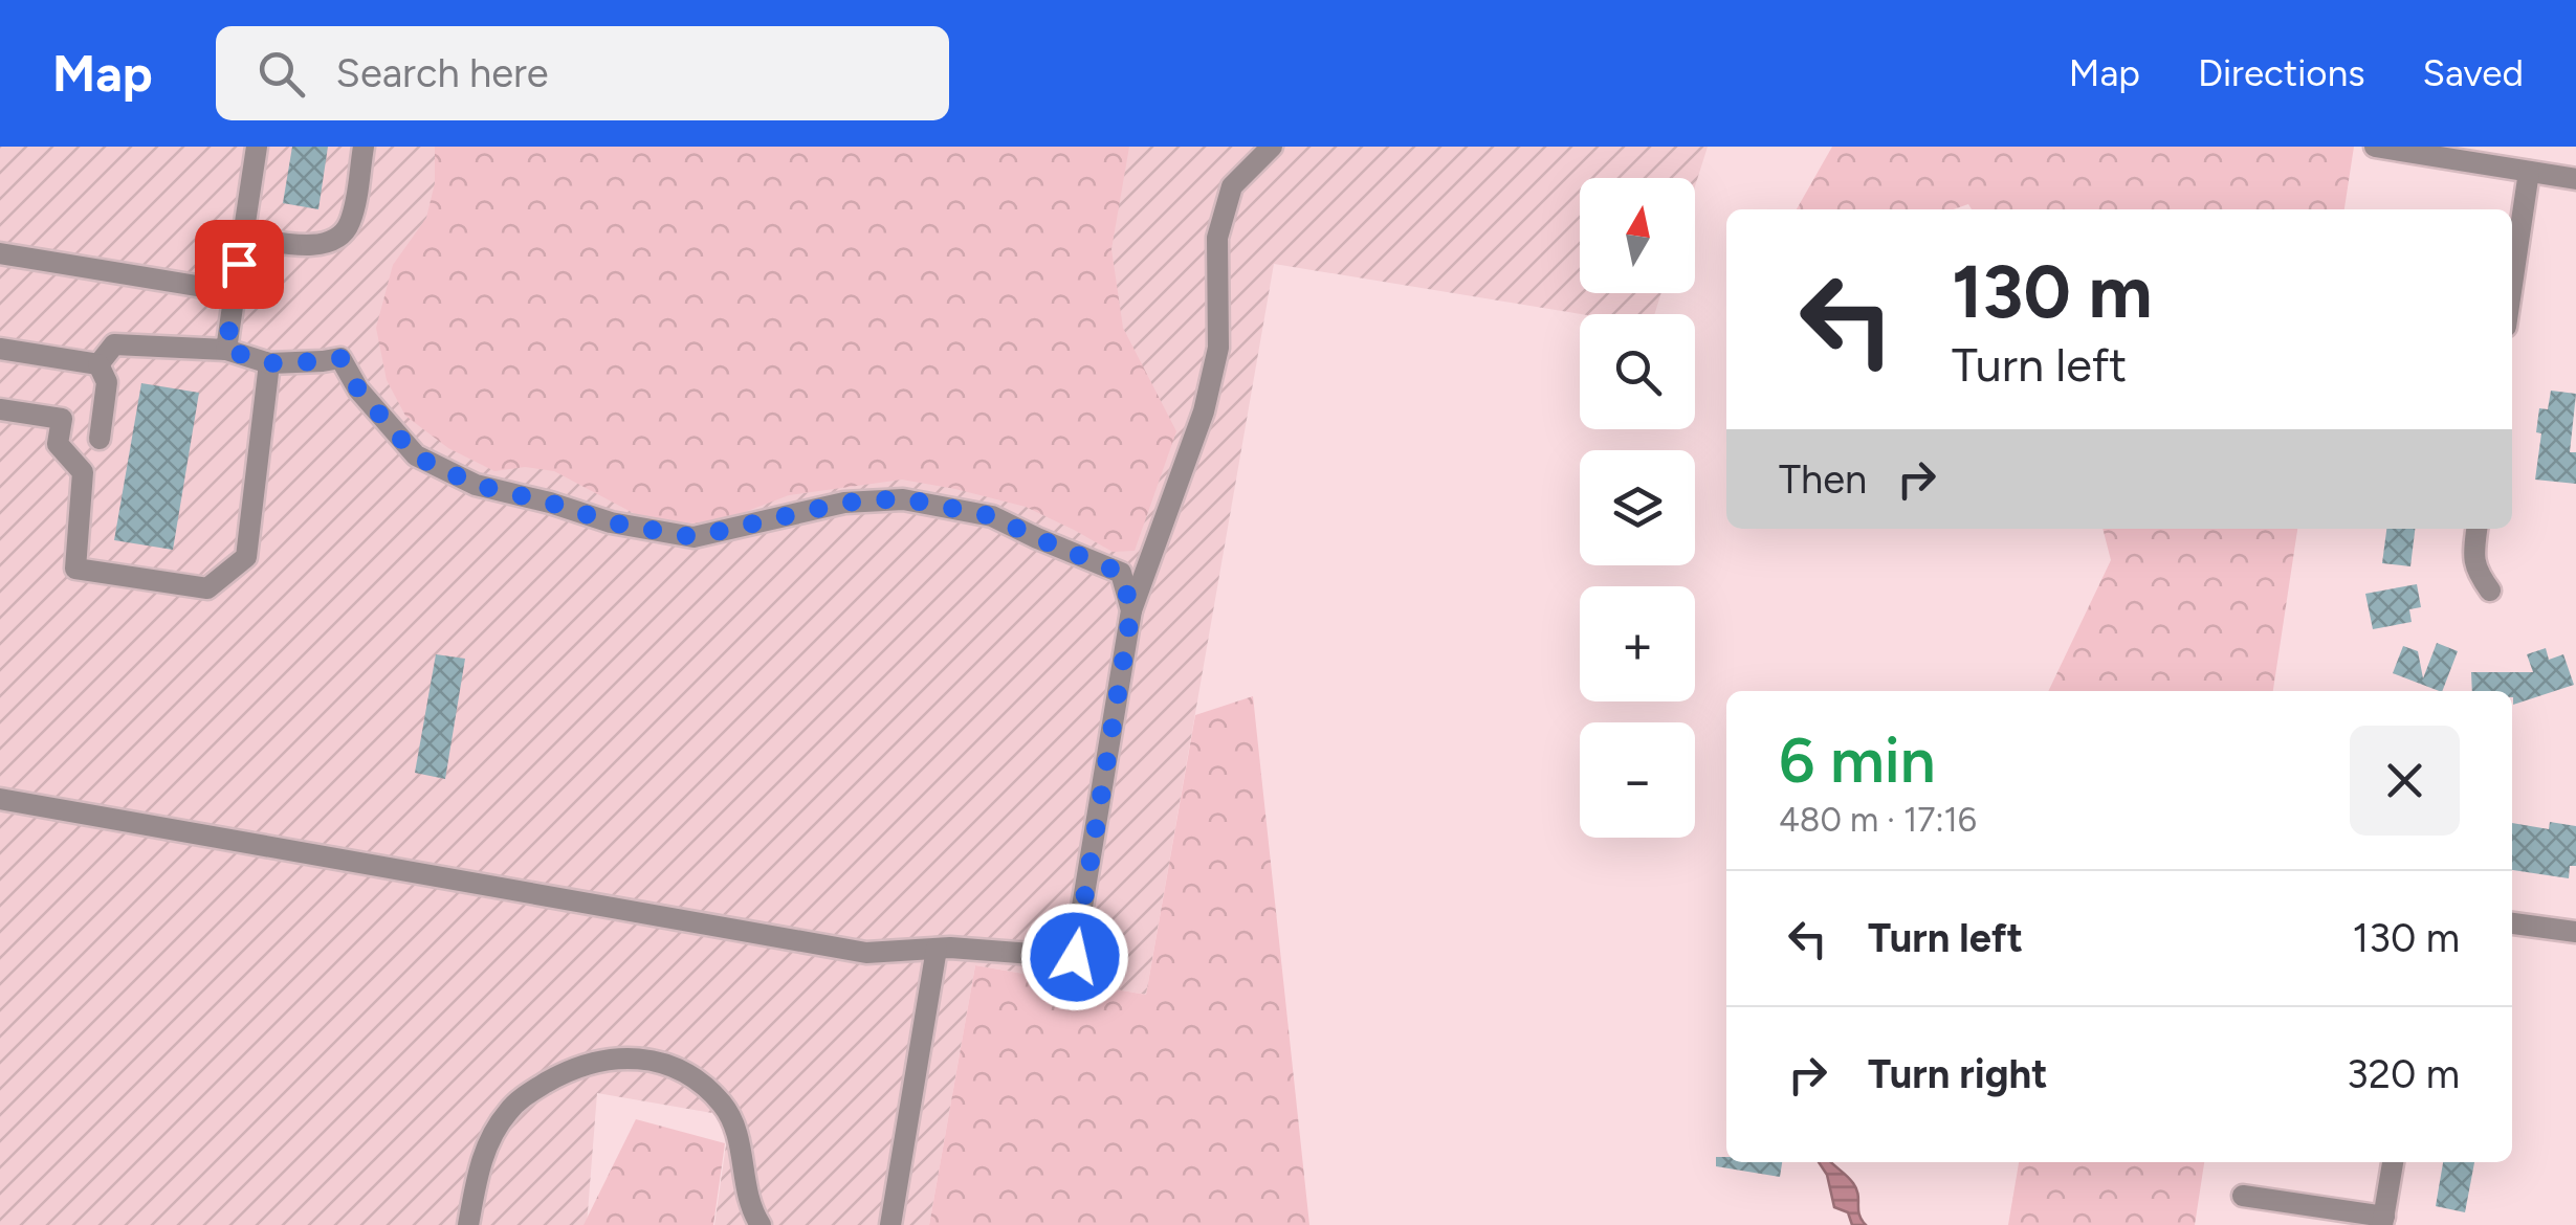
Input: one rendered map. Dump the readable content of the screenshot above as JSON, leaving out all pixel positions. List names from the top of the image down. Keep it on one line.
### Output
{"north":"top","page":{"header":"Map","search":"Search here","nav":["Map","Directions","Saved"],"map_buttons":["+","−"],"turn":["130 m","Turn left"],"then":"Then","heading":["6 min","480 m · 17:16"],"list":[{"name":"Turn left","value":"130 m"},{"name":"Turn right","value":"320 m"}]}}
